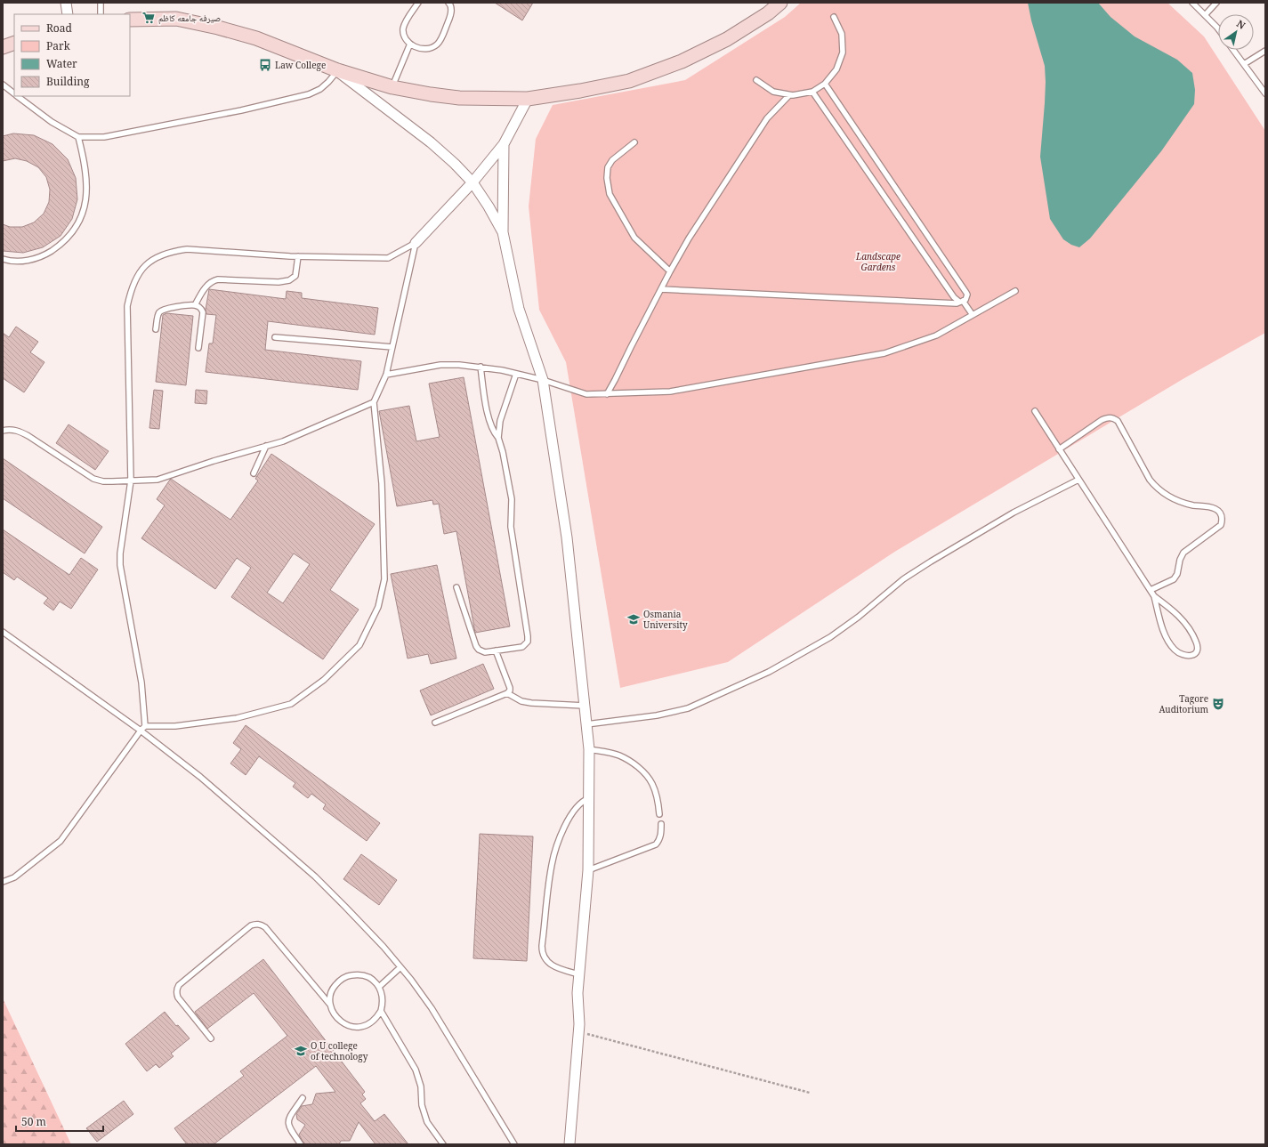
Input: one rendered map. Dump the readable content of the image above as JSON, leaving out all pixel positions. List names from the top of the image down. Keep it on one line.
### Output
{"parks":["Landscape Gardens"],"places":{"supermarket":["صيرفه جامعه كاظم"],"bus stop":["Law College"],"school or university":["Osmania University","O U college of technology"],"theatre":["Tagore Auditorium"]},"legend":["Road","Park","Water","Building"],"scale_bar":"50 m","north":"top right"}
